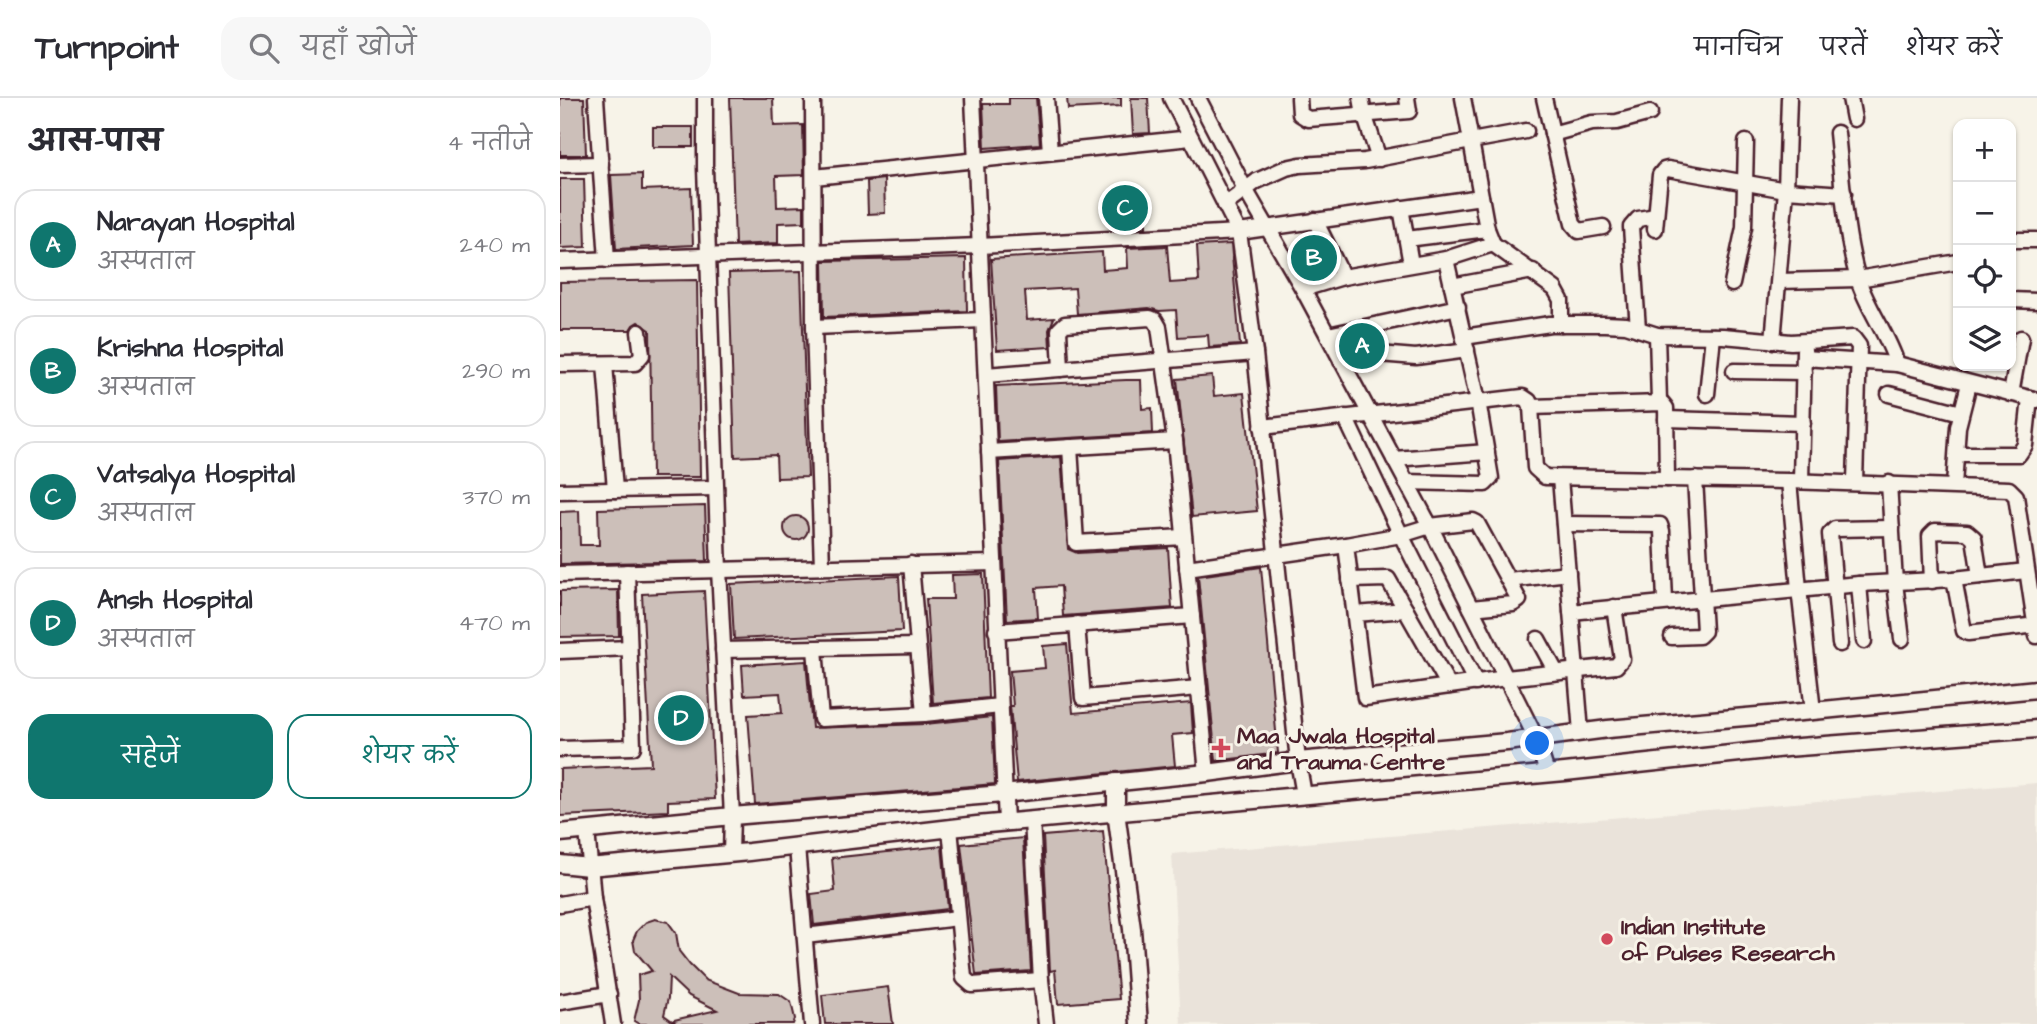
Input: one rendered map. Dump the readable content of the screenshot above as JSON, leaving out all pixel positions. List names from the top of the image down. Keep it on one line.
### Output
{"places":{"health":["Maa Jwala Hospital and Trauma Centre"],"other":["Indian Institute of Pulses Research"]},"page":{"header":"Turnpoint","search":"यहाँ खोजें","nav":["मानचित्र","परतें","शेयर करें"],"heading":["आस-पास","4 नतीजे"],"map_buttons":["+","−"],"pins":["C","B","A","D"],"list":[{"mark":"A","name":"Narayan Hospital","note":"अस्पताल","value":"240 m"},{"mark":"B","name":"Krishna Hospital","note":"अस्पताल","value":"290 m"},{"mark":"C","name":"Vatsalya Hospital","note":"अस्पताल","value":"370 m"},{"mark":"D","name":"Ansh Hospital","note":"अस्पताल","value":"470 m"}],"buttons":["सहेजें","शेयर करें"]}}
